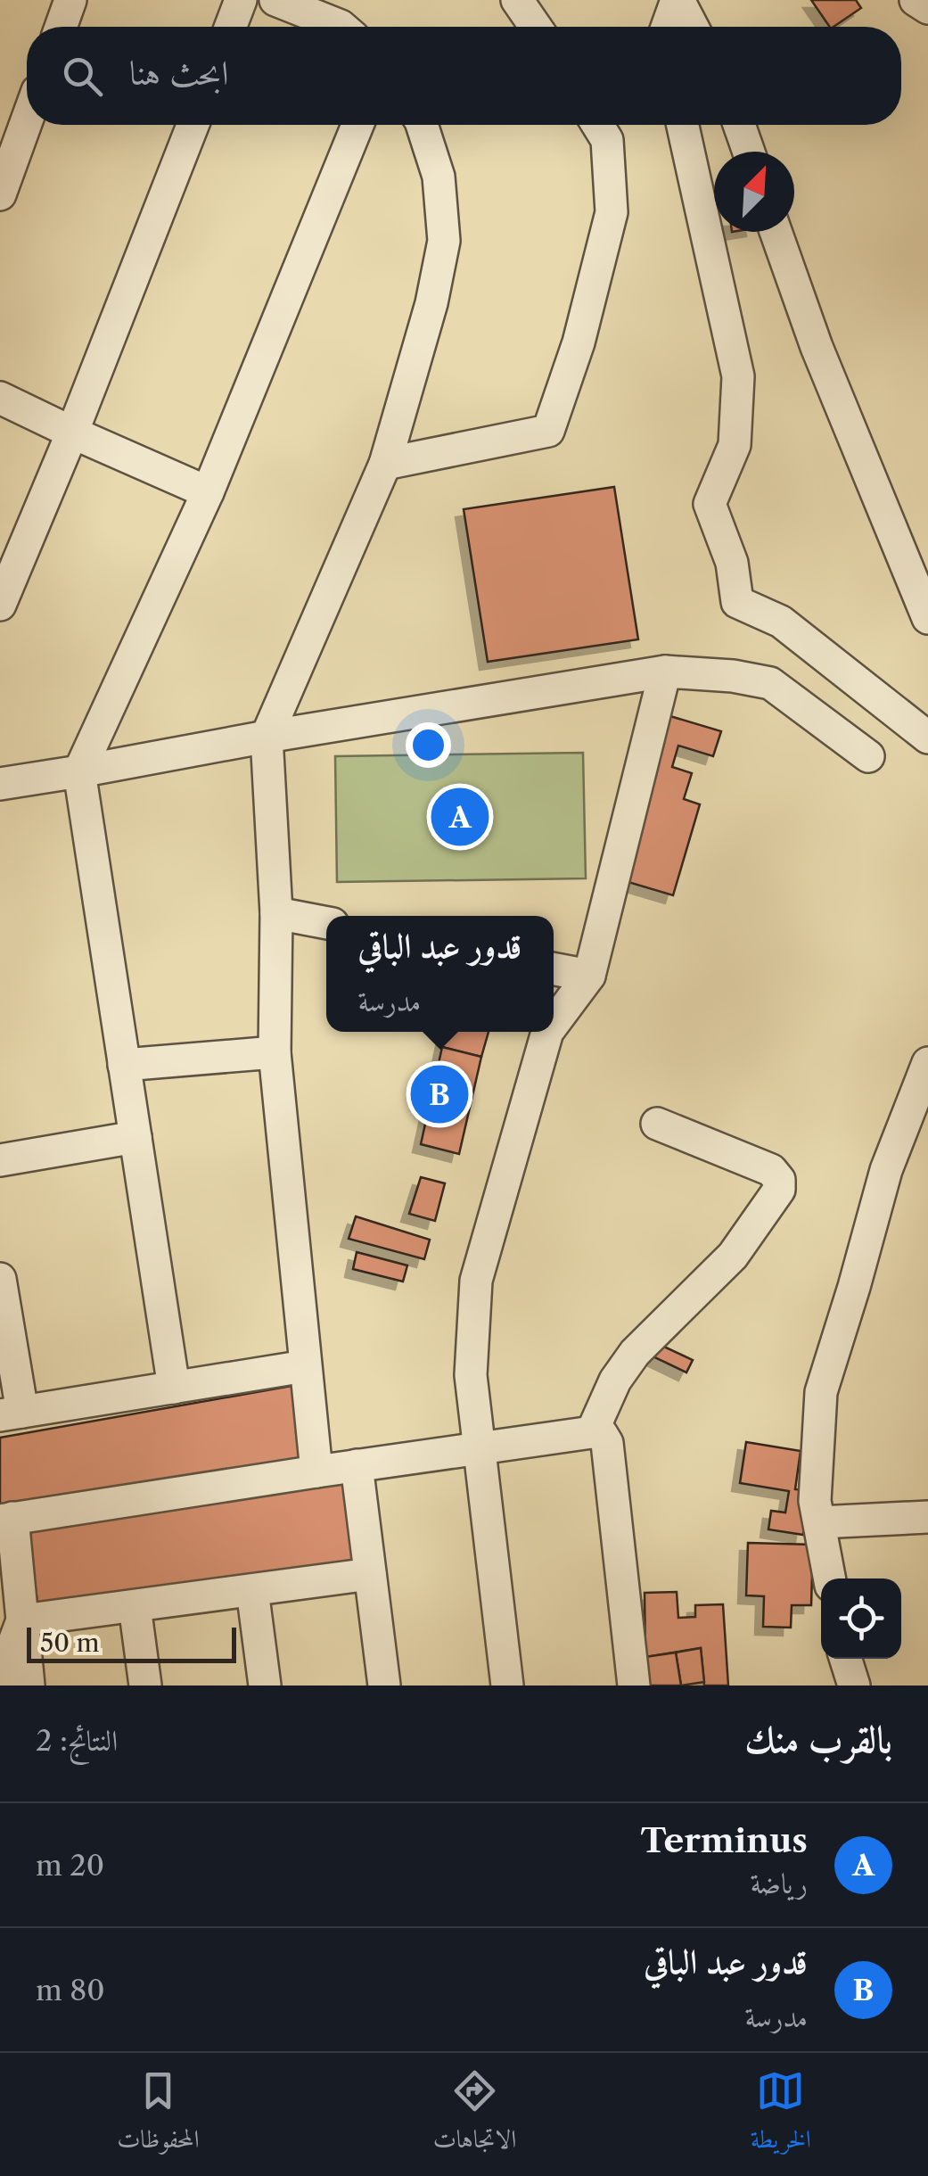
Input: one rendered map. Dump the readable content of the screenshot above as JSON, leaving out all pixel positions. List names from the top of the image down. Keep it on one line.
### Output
{"scale_bar":"50 m","north":"top right","page":{"search":"ابحث هنا","pins":["A","B"],"popup":["قدور عبد الباقي","مدرسة"],"scale":"50 m","heading":["بالقرب منك","النتائج: 2"],"list":[{"mark":"A","name":"Terminus","note":"رياضة","value":"20 m"},{"mark":"B","name":"قدور عبد الباقي","note":"مدرسة","value":"80 m"}],"nav":["الخريطة","الاتجاهات","المحفوظات"]}}
